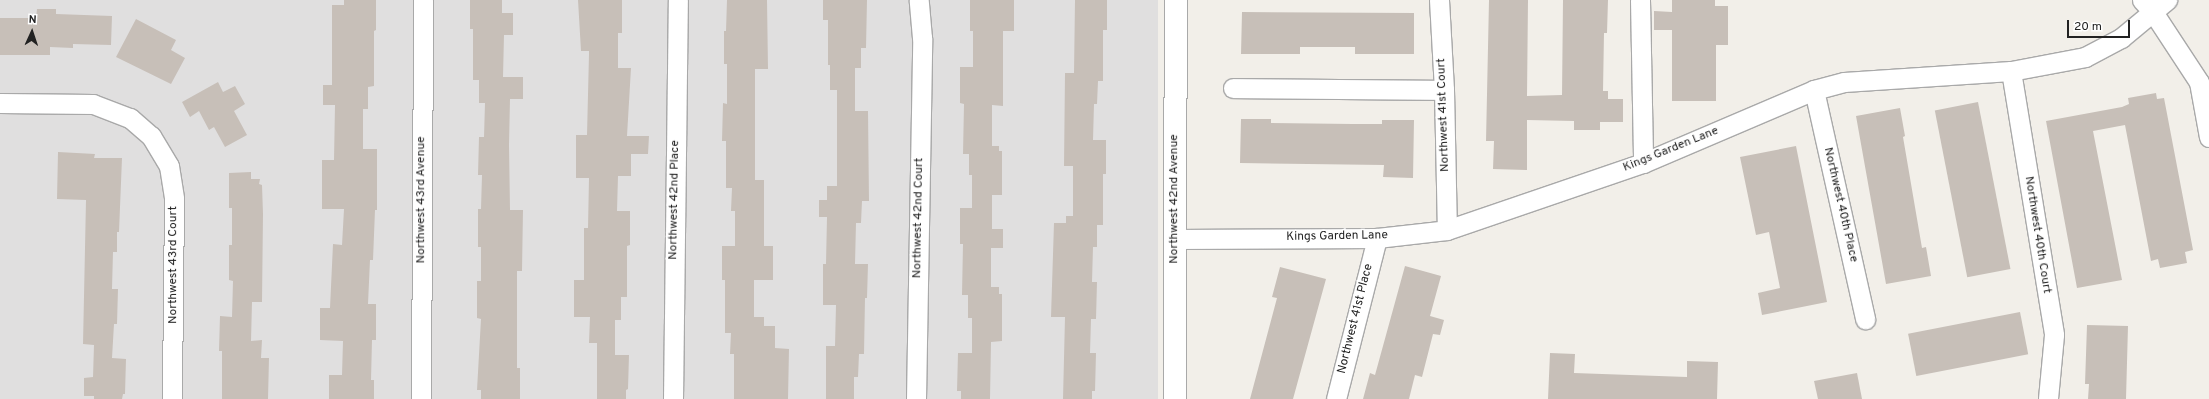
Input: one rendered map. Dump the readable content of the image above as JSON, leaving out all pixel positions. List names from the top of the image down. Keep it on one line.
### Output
{"streets":{"street":["Northwest 41st Court","Kings Garden Lane","Northwest 42nd Avenue","Northwest 43rd Avenue","Northwest 42nd Place","Northwest 40th Place","Northwest 42nd Court","Northwest 40th Court","Northwest 43rd Court","Northwest 41st Place"]},"crossings":[["Northwest 41st Court","Kings Garden Lane"],["Kings Garden Lane","Northwest 42nd Avenue"],["Kings Garden Lane","Northwest 40th Place"],["Kings Garden Lane","Northwest 40th Court"],["Kings Garden Lane","Northwest 41st Place"]],"scale_bar":"20 m","north":"top"}
